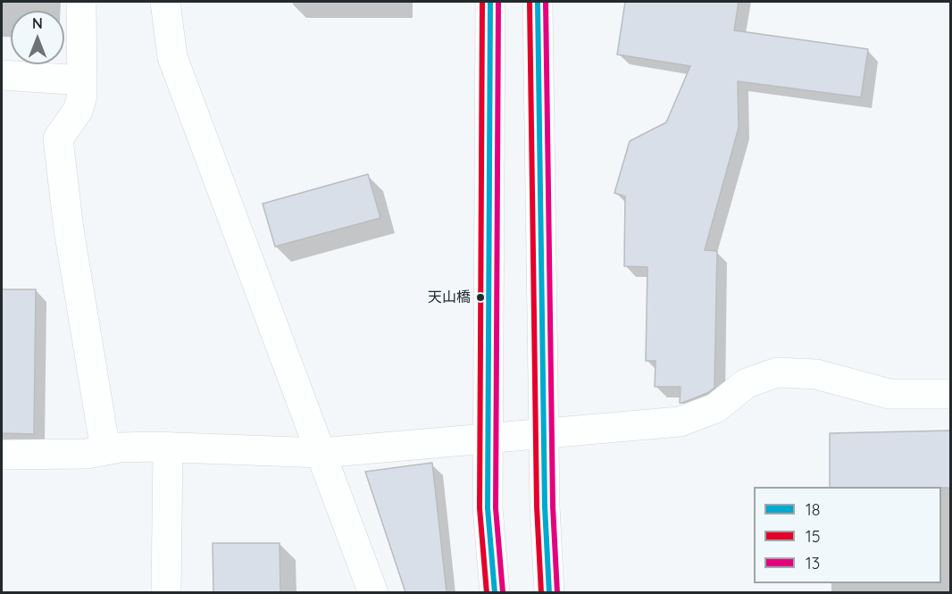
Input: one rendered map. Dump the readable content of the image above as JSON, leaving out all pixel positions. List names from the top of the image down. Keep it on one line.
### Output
{"places":["天山橋"],"lines":["transit line 18","transit line 15","transit line 13"],"legend":["18","15","13"],"north":"top"}
